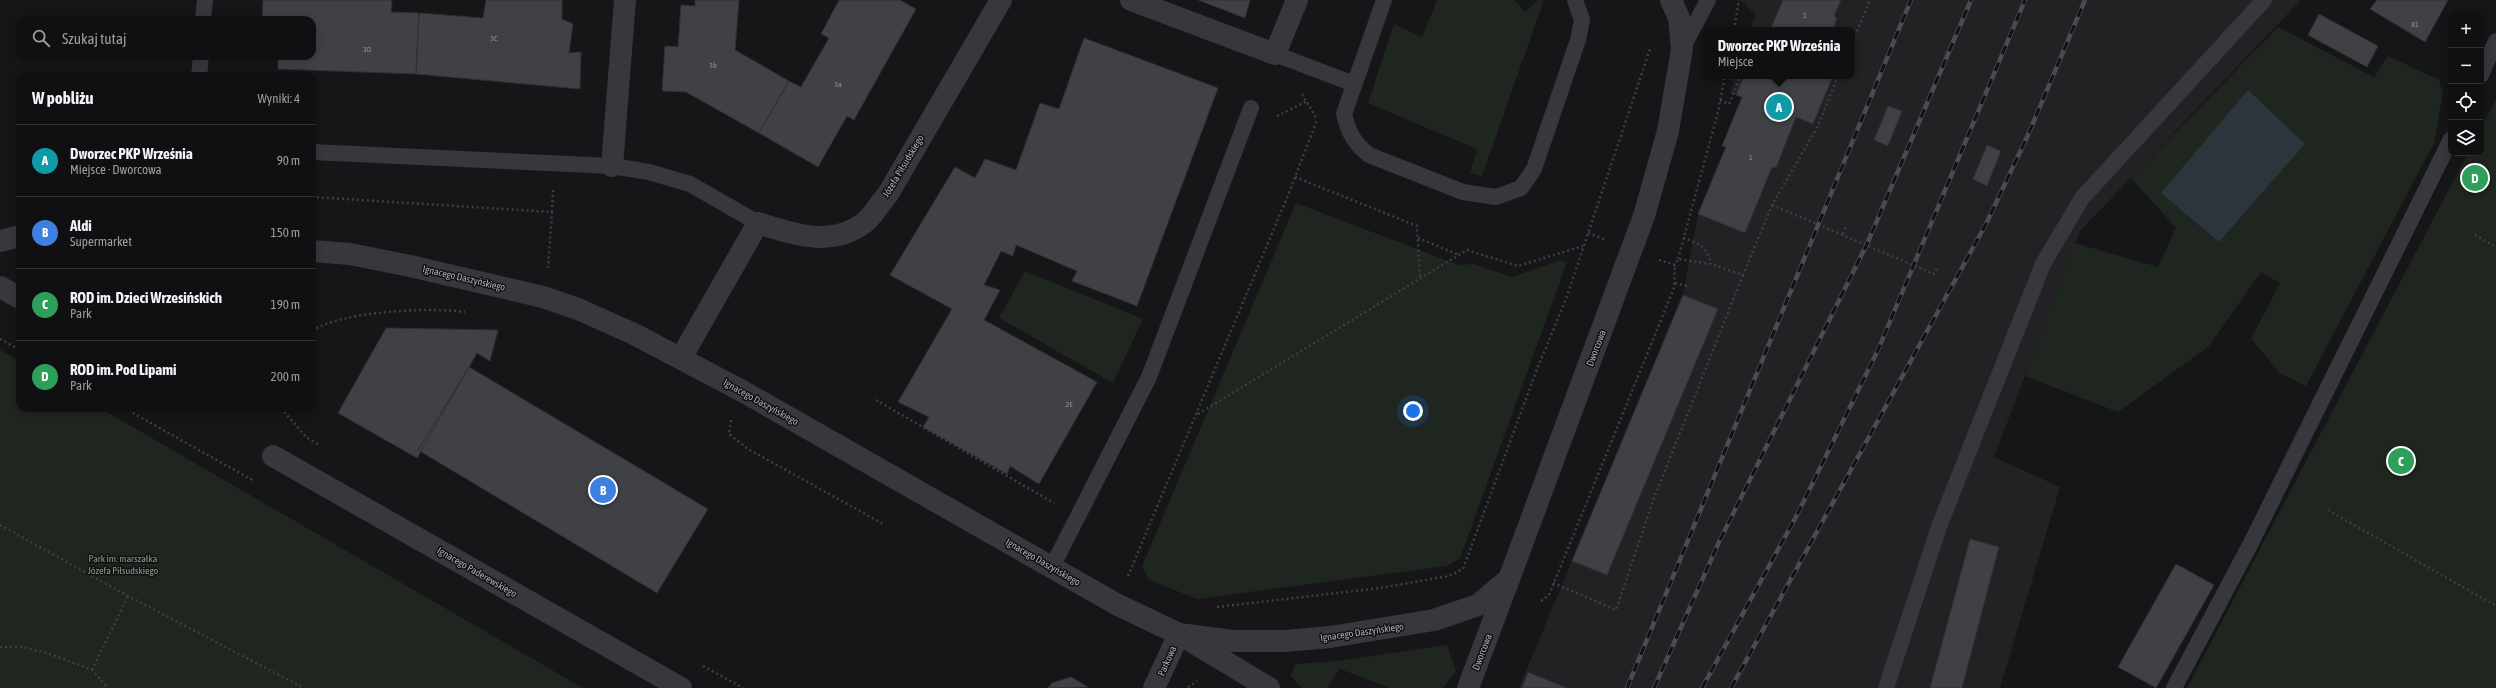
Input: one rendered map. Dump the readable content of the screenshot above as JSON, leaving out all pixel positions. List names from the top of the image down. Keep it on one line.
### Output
{"streets":{"street":["Józefa Piłsudskiego","Ignacego Daszyńskiego","Dworcowa","Ignacego Paderewskiego","Parkowa"]},"crossings":[["Ignacego Daszyńskiego","Dworcowa"],["Ignacego Daszyńskiego","Parkowa"]],"parks":["Park im. marszałka Józefa Piłsudskiego"],"house_numbers":["1","81","3C","3D","3b","3a","1","2E"],"page":{"map_buttons":["+","−"],"search":"Szukaj tutaj","popup":["Dworzec PKP Września","Miejsce"],"heading":["W pobliżu","Wyniki: 4"],"pins":["A","D","C","B"],"list":[{"mark":"A","name":"Dworzec PKP Września","note":"Miejsce · Dworcowa","value":"90 m"},{"mark":"B","name":"Aldi","note":"Supermarket","value":"150 m"},{"mark":"C","name":"ROD im. Dzieci Wrzesińskich","note":"Park","value":"190 m"},{"mark":"D","name":"ROD im. Pod Lipami","note":"Park","value":"200 m"}]}}
